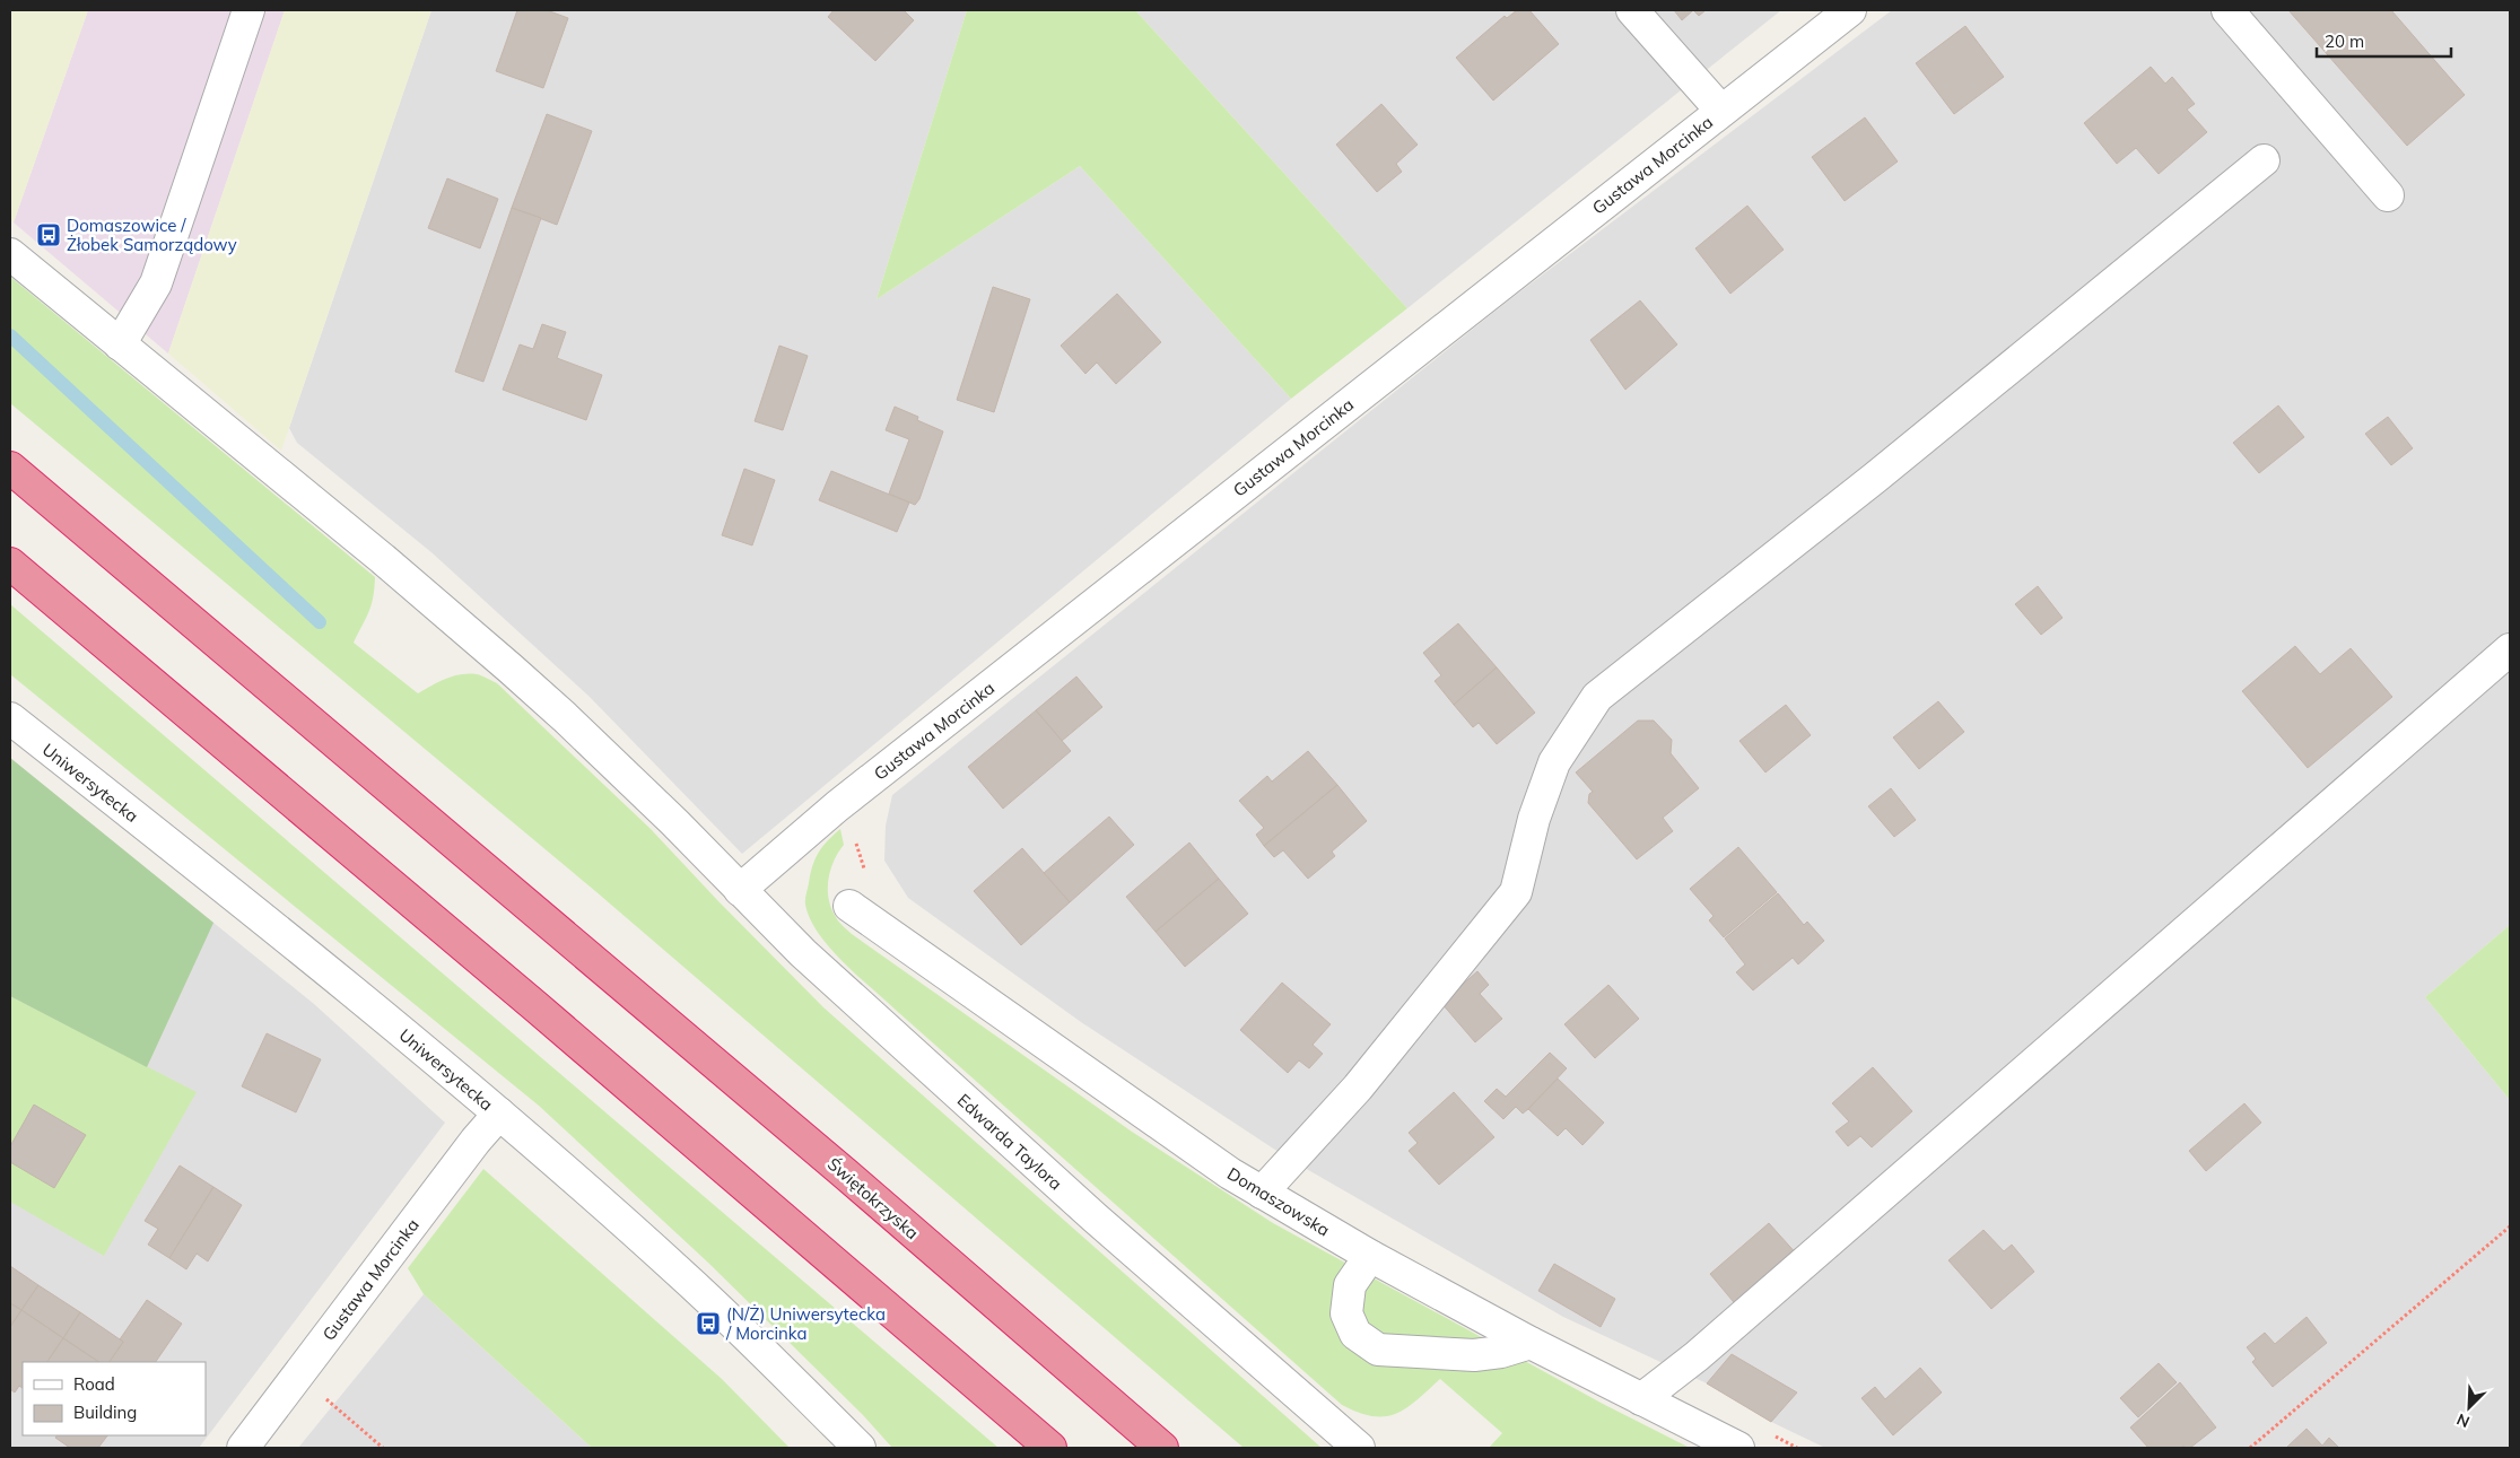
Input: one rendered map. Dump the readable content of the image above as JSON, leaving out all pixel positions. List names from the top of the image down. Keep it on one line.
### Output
{"streets":{"highway":["Świętokrzyska"],"street":["Gustawa Morcinka","Uniwersytecka","Edwarda Taylora","Domaszowska"]},"crossings":[["Gustawa Morcinka","Uniwersytecka"],["Gustawa Morcinka","Edwarda Taylora"]],"places":{"bus stop":["Domaszowice / Żłobek Samorządowy","(N/Ż) Uniwersytecka / Morcinka"]},"legend":["Road","Building"],"scale_bar":"20 m","north":"bottom left"}
